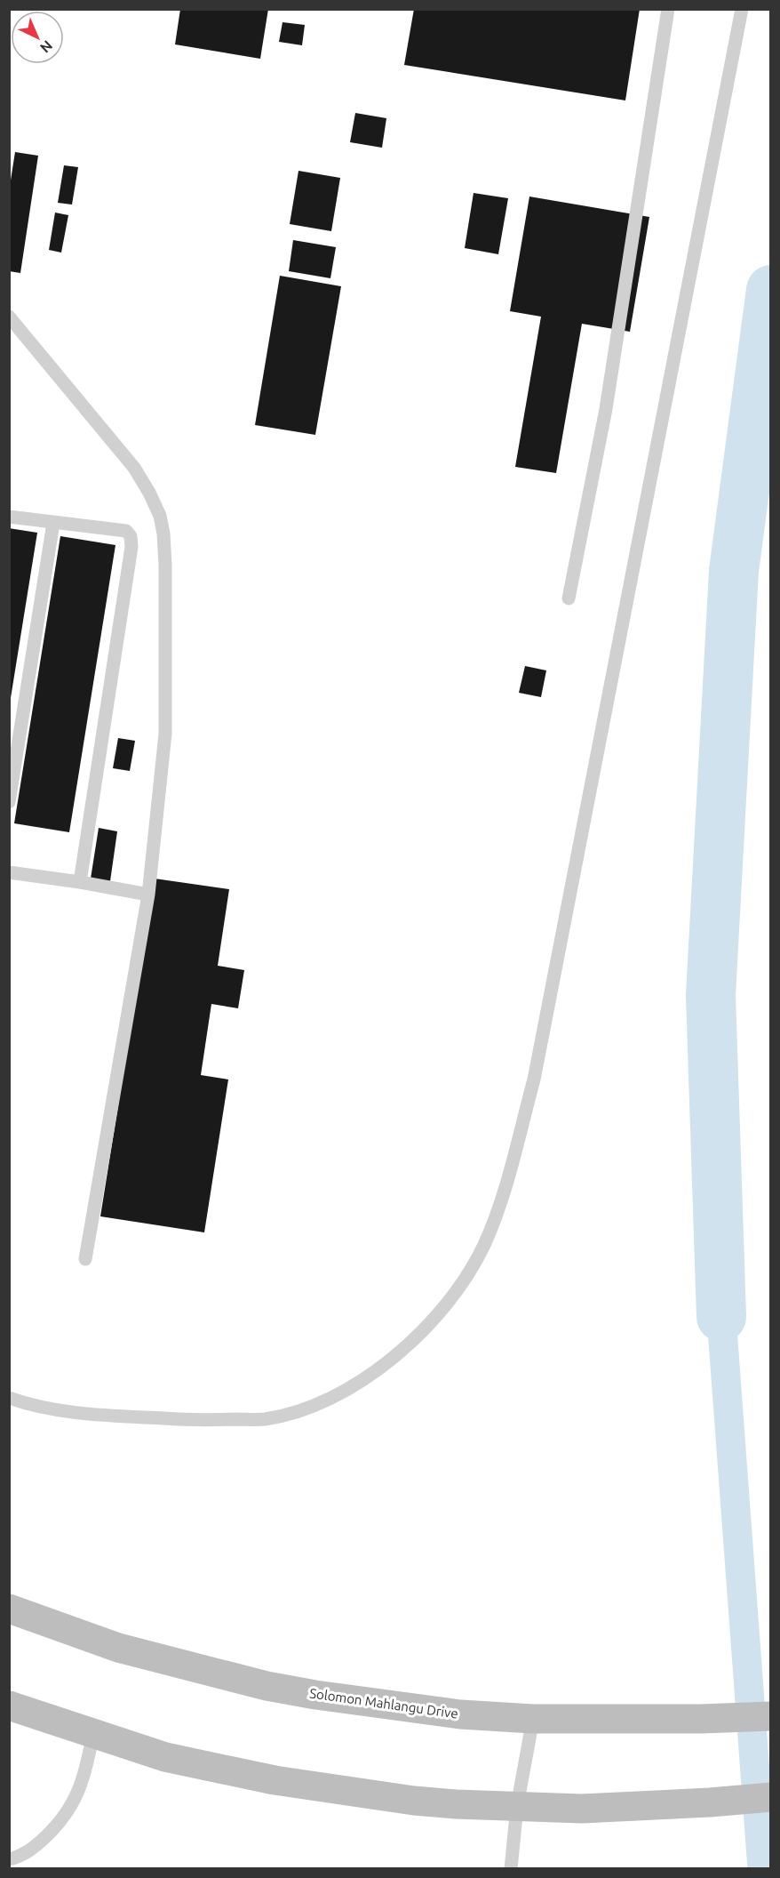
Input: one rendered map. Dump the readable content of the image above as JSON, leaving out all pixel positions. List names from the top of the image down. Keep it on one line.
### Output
{"streets":{"main road":["Solomon Mahlangu Drive"]},"north":"bottom right"}
